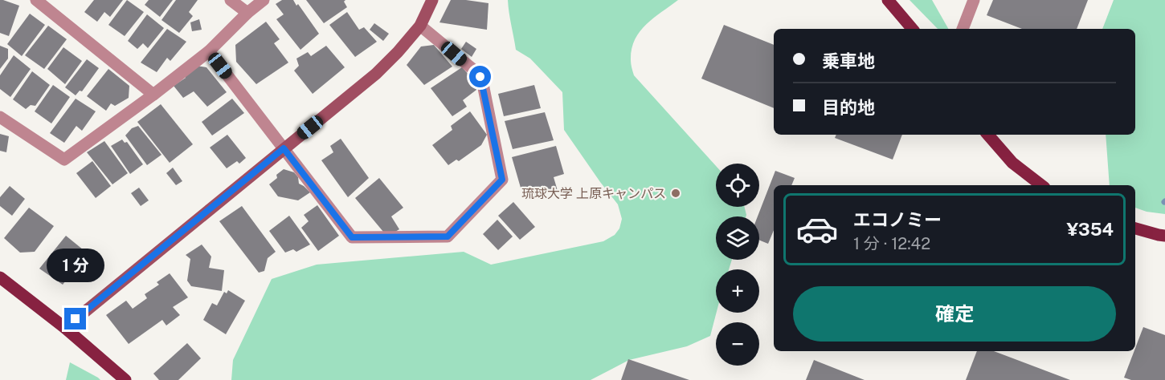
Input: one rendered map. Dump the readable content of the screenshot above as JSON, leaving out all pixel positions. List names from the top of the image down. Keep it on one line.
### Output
{"places":["琉球大学 上原キャンパス"],"page":{"banner":["乗車地","目的地"],"map_buttons":["+","−"],"list":[{"name":"エコノミー","note":"1 分 · 12:42","value":"¥354"}],"bubble":"1 分","buttons":"確定"}}
